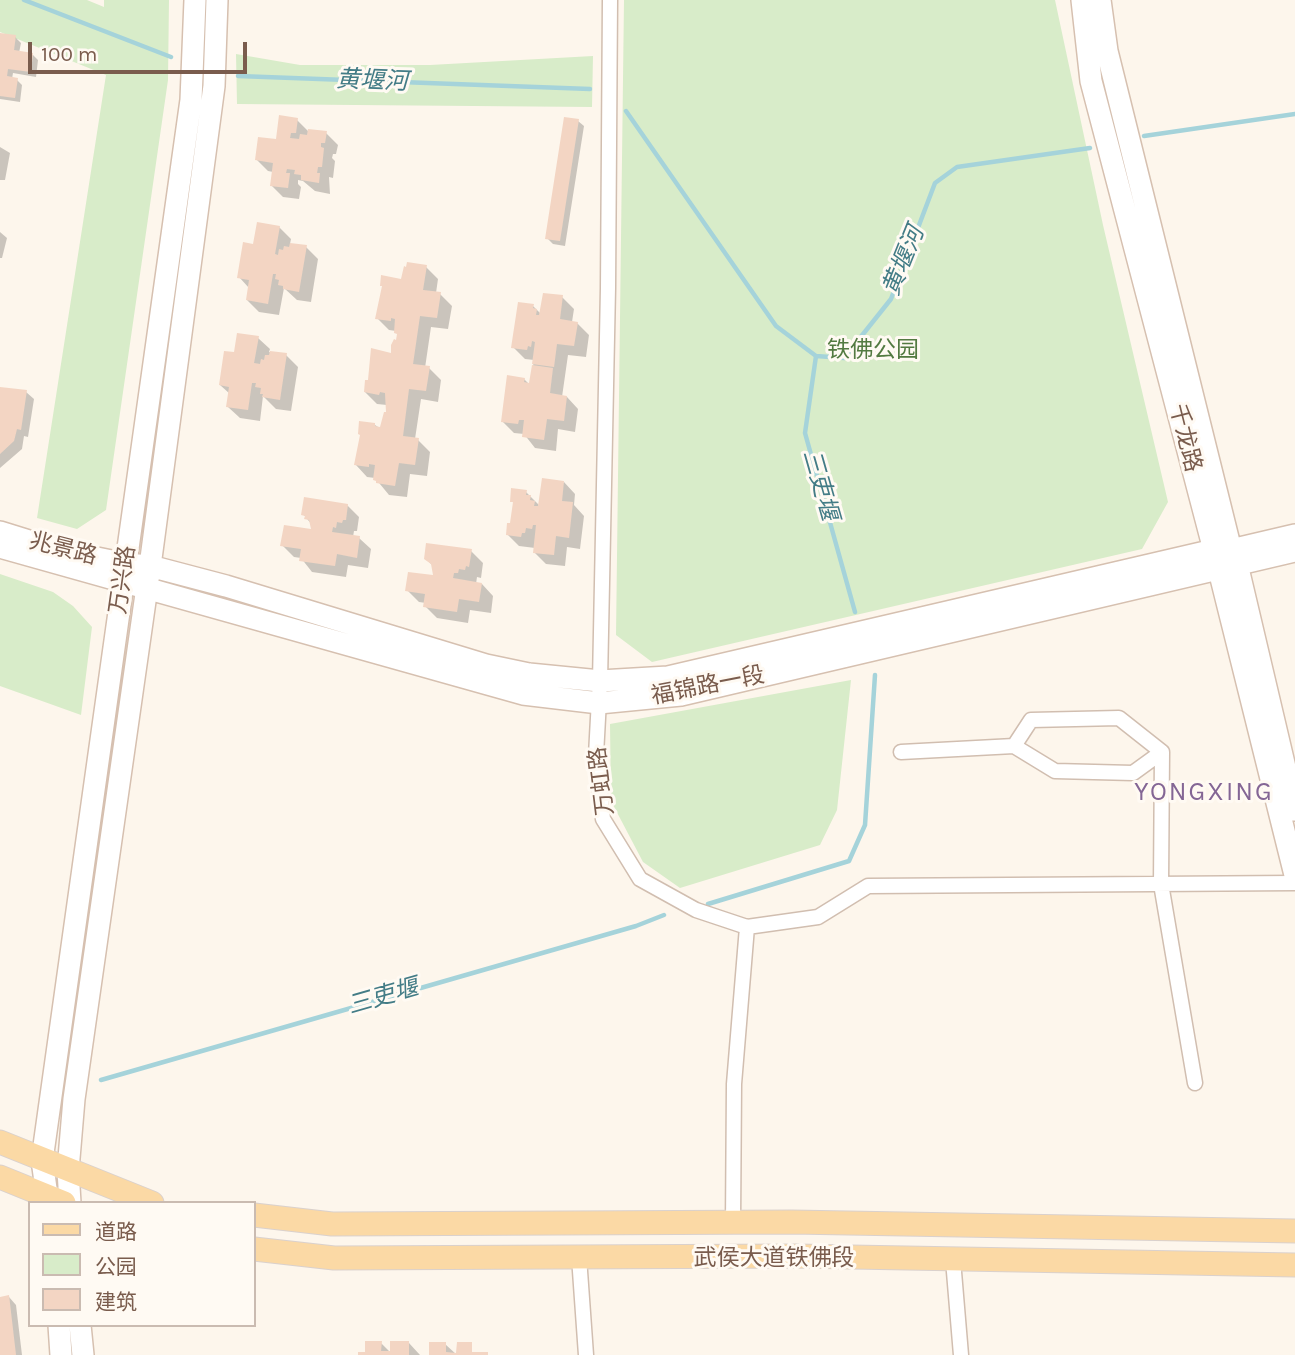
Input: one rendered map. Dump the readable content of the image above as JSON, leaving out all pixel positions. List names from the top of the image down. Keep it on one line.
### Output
{"streets":{"main road":["武侯大道铁佛段"],"street":["千龙路","兆景路","万兴路","福锦路一段","万虹路"]},"crossings":[["千龙路","福锦路一段"],["兆景路","万兴路"],["兆景路","福锦路一段"],["万兴路","福锦路一段"],["福锦路一段","万虹路"]],"districts":["YONGXING"],"water":["黄堰河","三吏堰"],"parks":["铁佛公园"],"legend":["道路","公园","建筑"],"scale_bar":"100 m"}
